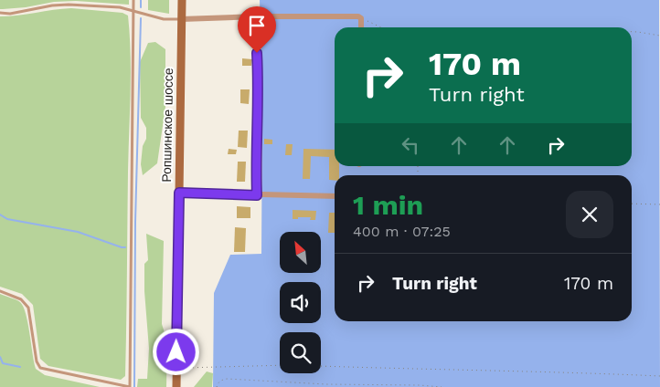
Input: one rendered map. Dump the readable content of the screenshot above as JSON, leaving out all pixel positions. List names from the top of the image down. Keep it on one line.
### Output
{"streets":{"main road":["Ропшинское шоссе"]},"north":"top left","page":{"turn":["170 m","Turn right"],"heading":["1 min","400 m · 07:25"],"list":[{"name":"Turn right","value":"170 m"}]}}
